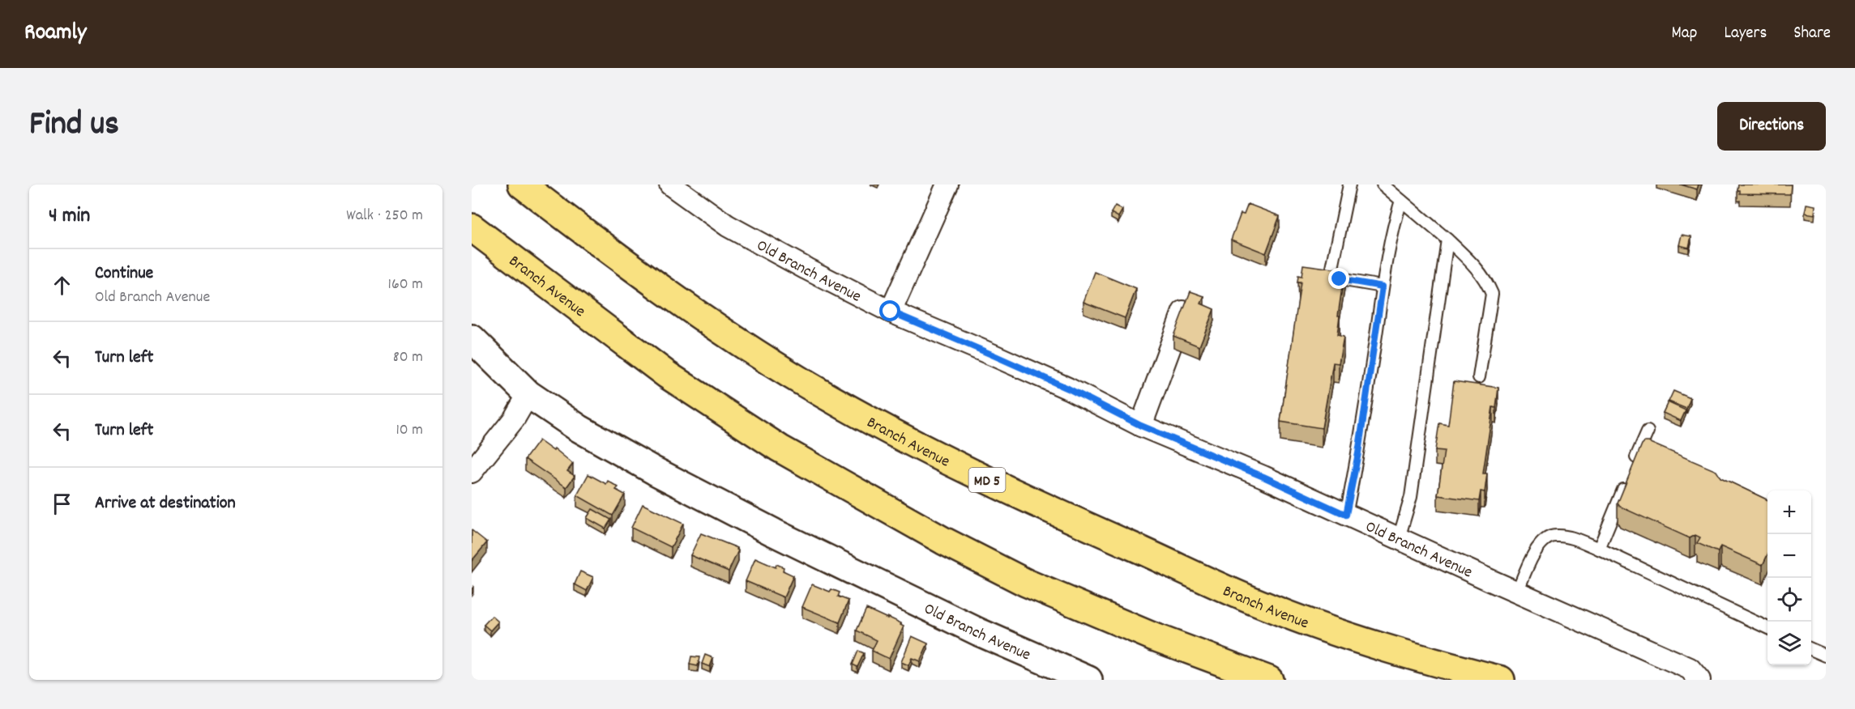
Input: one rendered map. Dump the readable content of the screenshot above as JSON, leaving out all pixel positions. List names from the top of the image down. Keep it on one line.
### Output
{"streets":{"highway":["Branch Avenue","MD 5"],"street":["Old Branch Avenue"]},"page":{"header":"Roamly","nav":["Map","Layers","Share"],"title":"Find us","buttons":"Directions","heading":["4 min","Walk · 250 m"],"list":[["Continue","Old Branch Avenue","160 m"],["Turn left","80 m"],["Turn left","10 m"],"Arrive at destination"],"map_buttons":["+","−"]}}
